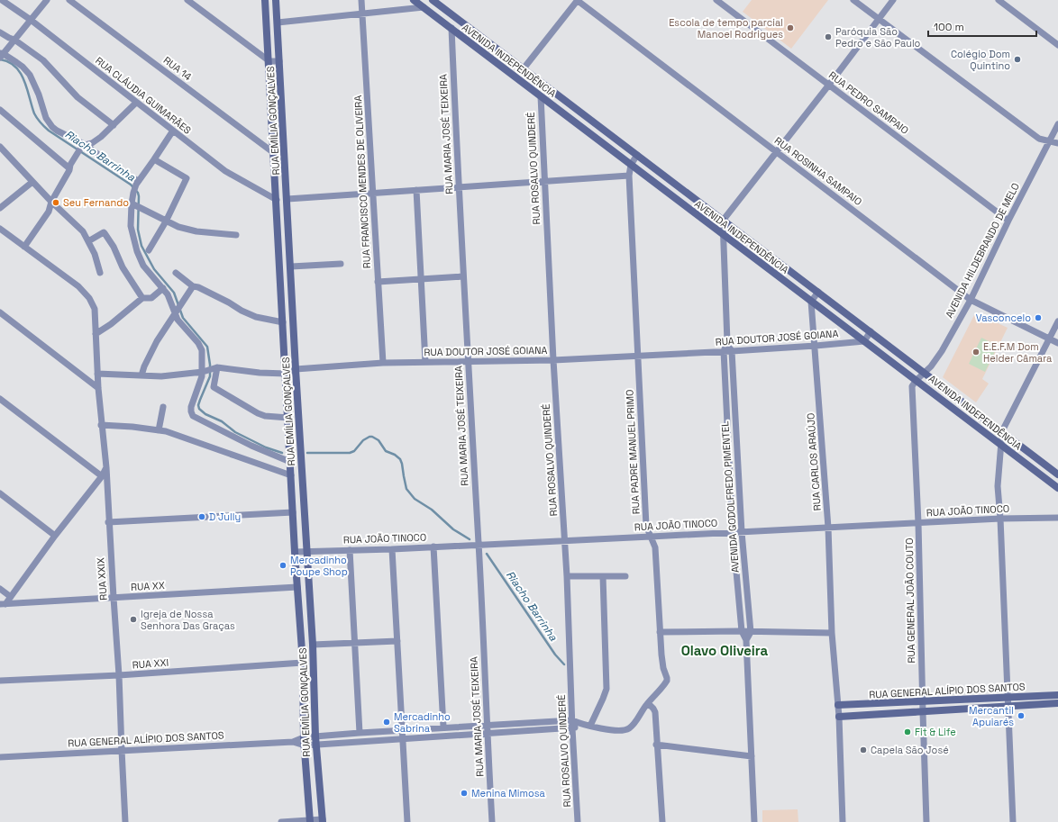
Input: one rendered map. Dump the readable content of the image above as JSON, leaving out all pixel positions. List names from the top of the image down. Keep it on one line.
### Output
{"streets":{"street":["AVENIDA INDEPENDÊNCIA","RUA 14","RUA CLÁUDIA GUIMARÃES","RUA PEDRO SAMPAIO","RUA EMÍLIA GONÇALVES","RUA MARIA JOSÉ TEIXEIRA","RUA ROSALVO QUINDERÉ","RUA ROSINHA SAMPAIO","RUA FRANCISCO MENDES DE OLIVEIRA","AVENIDA HILDEBRANDO DE MELO","RUA DOUTOR JOSÉ GOIANA","RUA PADRE MANUEL PRIMO","RUA CARLOS ARAÚJO","AVENIDA GODOLFREDO PIMENTEL","RUA JOÃO TINOCO","RUA XXIX","RUA XX","RUA GENERAL JOÃO COUTO","RUA XXI","RUA GENERAL ALÍPIO DOS SANTOS"]},"crossings":[["AVENIDA INDEPENDÊNCIA","RUA MARIA JOSÉ TEIXEIRA"],["AVENIDA INDEPENDÊNCIA","RUA ROSALVO QUINDERÉ"],["AVENIDA INDEPENDÊNCIA","AVENIDA HILDEBRANDO DE MELO"],["AVENIDA INDEPENDÊNCIA","RUA DOUTOR JOSÉ GOIANA"],["AVENIDA INDEPENDÊNCIA","RUA PADRE MANUEL PRIMO"],["AVENIDA INDEPENDÊNCIA","RUA CARLOS ARAÚJO"],["AVENIDA INDEPENDÊNCIA","RUA GENERAL JOÃO COUTO"],["RUA 14","RUA EMÍLIA GONÇALVES"],["RUA CLÁUDIA GUIMARÃES","RUA EMÍLIA GONÇALVES"],["RUA PEDRO SAMPAIO","AVENIDA HILDEBRANDO DE MELO"],["RUA EMÍLIA GONÇALVES","RUA DOUTOR JOSÉ GOIANA"],["RUA EMÍLIA GONÇALVES","RUA JOÃO TINOCO"],["RUA EMÍLIA GONÇALVES","RUA XX"],["RUA EMÍLIA GONÇALVES","RUA XXI"],["RUA EMÍLIA GONÇALVES","RUA GENERAL ALÍPIO DOS SANTOS"],["RUA MARIA JOSÉ TEIXEIRA","RUA DOUTOR JOSÉ GOIANA"],["RUA MARIA JOSÉ TEIXEIRA","RUA JOÃO TINOCO"],["RUA MARIA JOSÉ TEIXEIRA","RUA GENERAL ALÍPIO DOS SANTOS"],["RUA ROSALVO QUINDERÉ","RUA DOUTOR JOSÉ GOIANA"],["RUA ROSALVO QUINDERÉ","RUA JOÃO TINOCO"],["RUA ROSALVO QUINDERÉ","RUA GENERAL ALÍPIO DOS SANTOS"],["RUA ROSINHA SAMPAIO","AVENIDA HILDEBRANDO DE MELO"],["RUA FRANCISCO MENDES DE OLIVEIRA","RUA DOUTOR JOSÉ GOIANA"],["AVENIDA HILDEBRANDO DE MELO","RUA GENERAL JOÃO COUTO"],["RUA DOUTOR JOSÉ GOIANA","RUA PADRE MANUEL PRIMO"],["RUA DOUTOR JOSÉ GOIANA","RUA CARLOS ARAÚJO"],["RUA DOUTOR JOSÉ GOIANA","AVENIDA GODOLFREDO PIMENTEL"],["RUA DOUTOR JOSÉ GOIANA","RUA XXIX"],["RUA PADRE MANUEL PRIMO","RUA JOÃO TINOCO"],["RUA CARLOS ARAÚJO","RUA JOÃO TINOCO"],["RUA CARLOS ARAÚJO","RUA GENERAL ALÍPIO DOS SANTOS"],["AVENIDA GODOLFREDO PIMENTEL","RUA JOÃO TINOCO"],["RUA JOÃO TINOCO","RUA GENERAL JOÃO COUTO"],["RUA XXIX","RUA XX"],["RUA XXIX","RUA XXI"],["RUA XXIX","RUA GENERAL ALÍPIO DOS SANTOS"],["RUA GENERAL JOÃO COUTO","RUA GENERAL ALÍPIO DOS SANTOS"]],"districts":["Olavo Oliveira"],"water":["Riacho Barrinha"],"places":["Escola de tempo parcial Manoel Rodrigues","Paróquia São Pedro e São Paulo","Colégio Dom Quintino","Seu Fernando","Vasconcelo","E.E.F.M Dom Helder Câmara","D Jully","Mercadinho Poupe Shop","Igreja de Nossa Senhora Das Graças","Mercantil Apuiarés","Mercadinho Sabrina","Fit & Life","Capela São José","Menina Mimosa"],"scale_bar":"100 m"}
